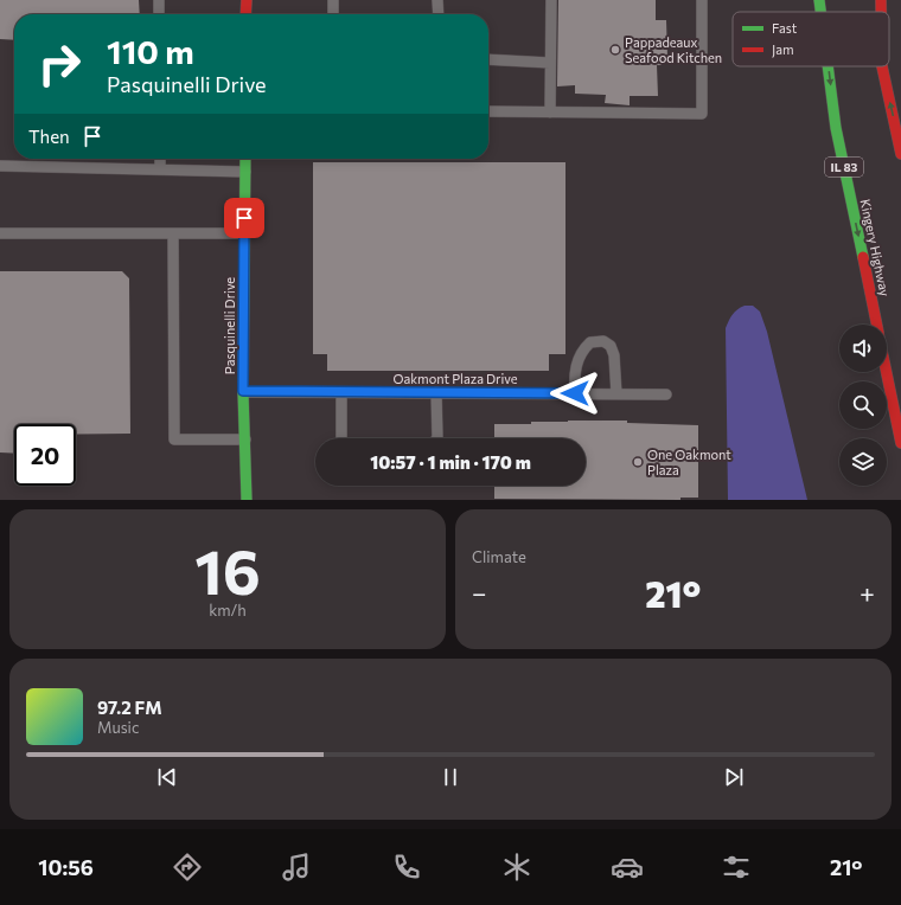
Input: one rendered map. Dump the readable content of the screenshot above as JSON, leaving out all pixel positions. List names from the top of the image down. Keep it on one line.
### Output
{"streets":{"main road":["IL 83","Kingery Highway","Pasquinelli Drive"],"lane":["Oakmont Plaza Drive"]},"crossings":[["Pasquinelli Drive","Oakmont Plaza Drive"]],"places":["Pappadeaux Seafood Kitchen","One Oakmont Plaza"],"legend":["Fast","Jam"],"page":{"turn":["110 m","Pasquinelli Drive"],"then":"Then","limit":"20","trip":"10:57 · 1 min · 170 m","tile":[["16","km/h"],"Climate"],"heat":["−","21°","+"],"song":["97.2 FM","Music"],"tabs":["10:56","21°"]}}
